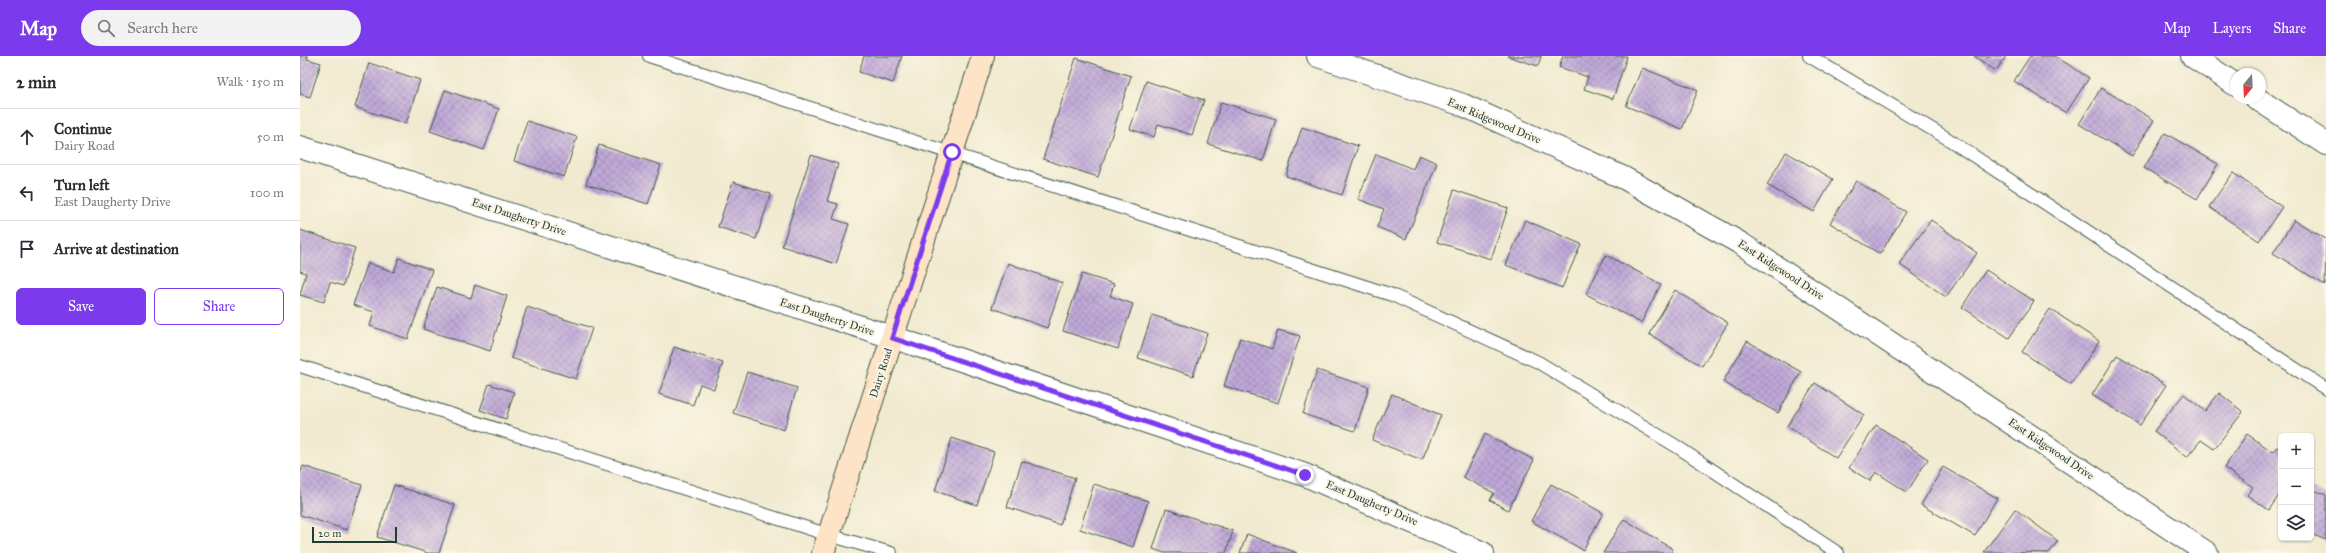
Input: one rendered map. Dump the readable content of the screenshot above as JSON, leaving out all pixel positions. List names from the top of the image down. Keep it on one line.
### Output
{"streets":{"street":["East Ridgewood Drive","East Daugherty Drive","Dairy Road"]},"crossings":[["East Daugherty Drive","Dairy Road"]],"scale_bar":"20 m","north":"bottom","page":{"header":"Map","search":"Search here","nav":["Map","Layers","Share"],"heading":["2 min","Walk · 150 m"],"list":[["Continue","Dairy Road","50 m"],["Turn left","East Daugherty Drive","100 m"],"Arrive at destination"],"buttons":["Save","Share"],"map_buttons":["+","−"],"scale":"20 m"}}
